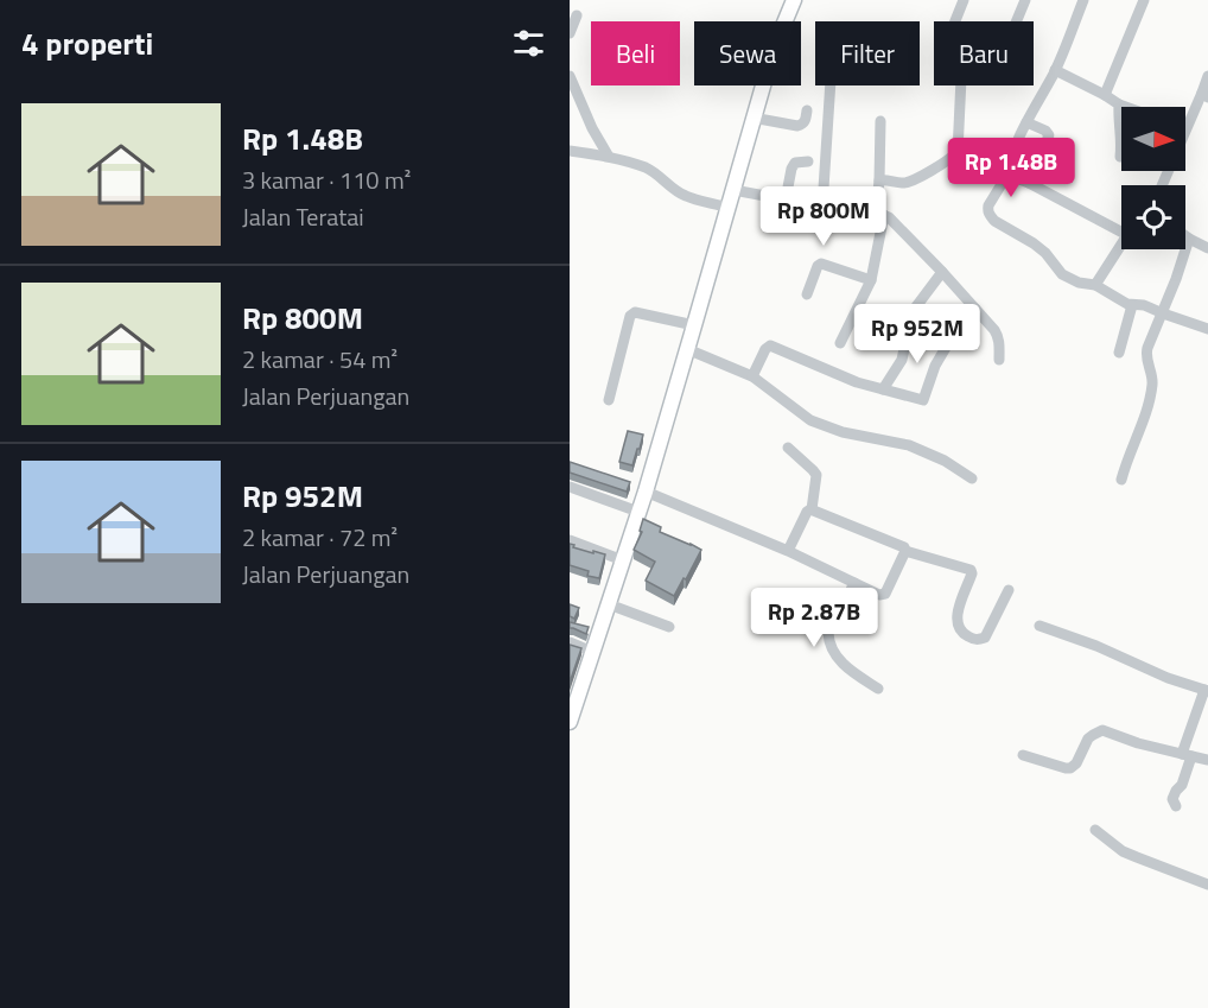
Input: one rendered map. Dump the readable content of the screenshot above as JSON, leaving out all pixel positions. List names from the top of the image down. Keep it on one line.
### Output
{"north":"right","page":{"heading":"4 properti","chip":["Beli","Sewa","Filter","Baru"],"list":[{"name":"Rp 1.48B","note":"3 kamar · 110 m² · Jalan Teratai"},{"name":"Rp 800M","note":"2 kamar · 54 m² · Jalan Perjuangan"},{"name":"Rp 952M","note":"2 kamar · 72 m² · Jalan Perjuangan"}],"price":["Rp 1.48B","Rp 800M","Rp 952M","Rp 2.87B"]}}
